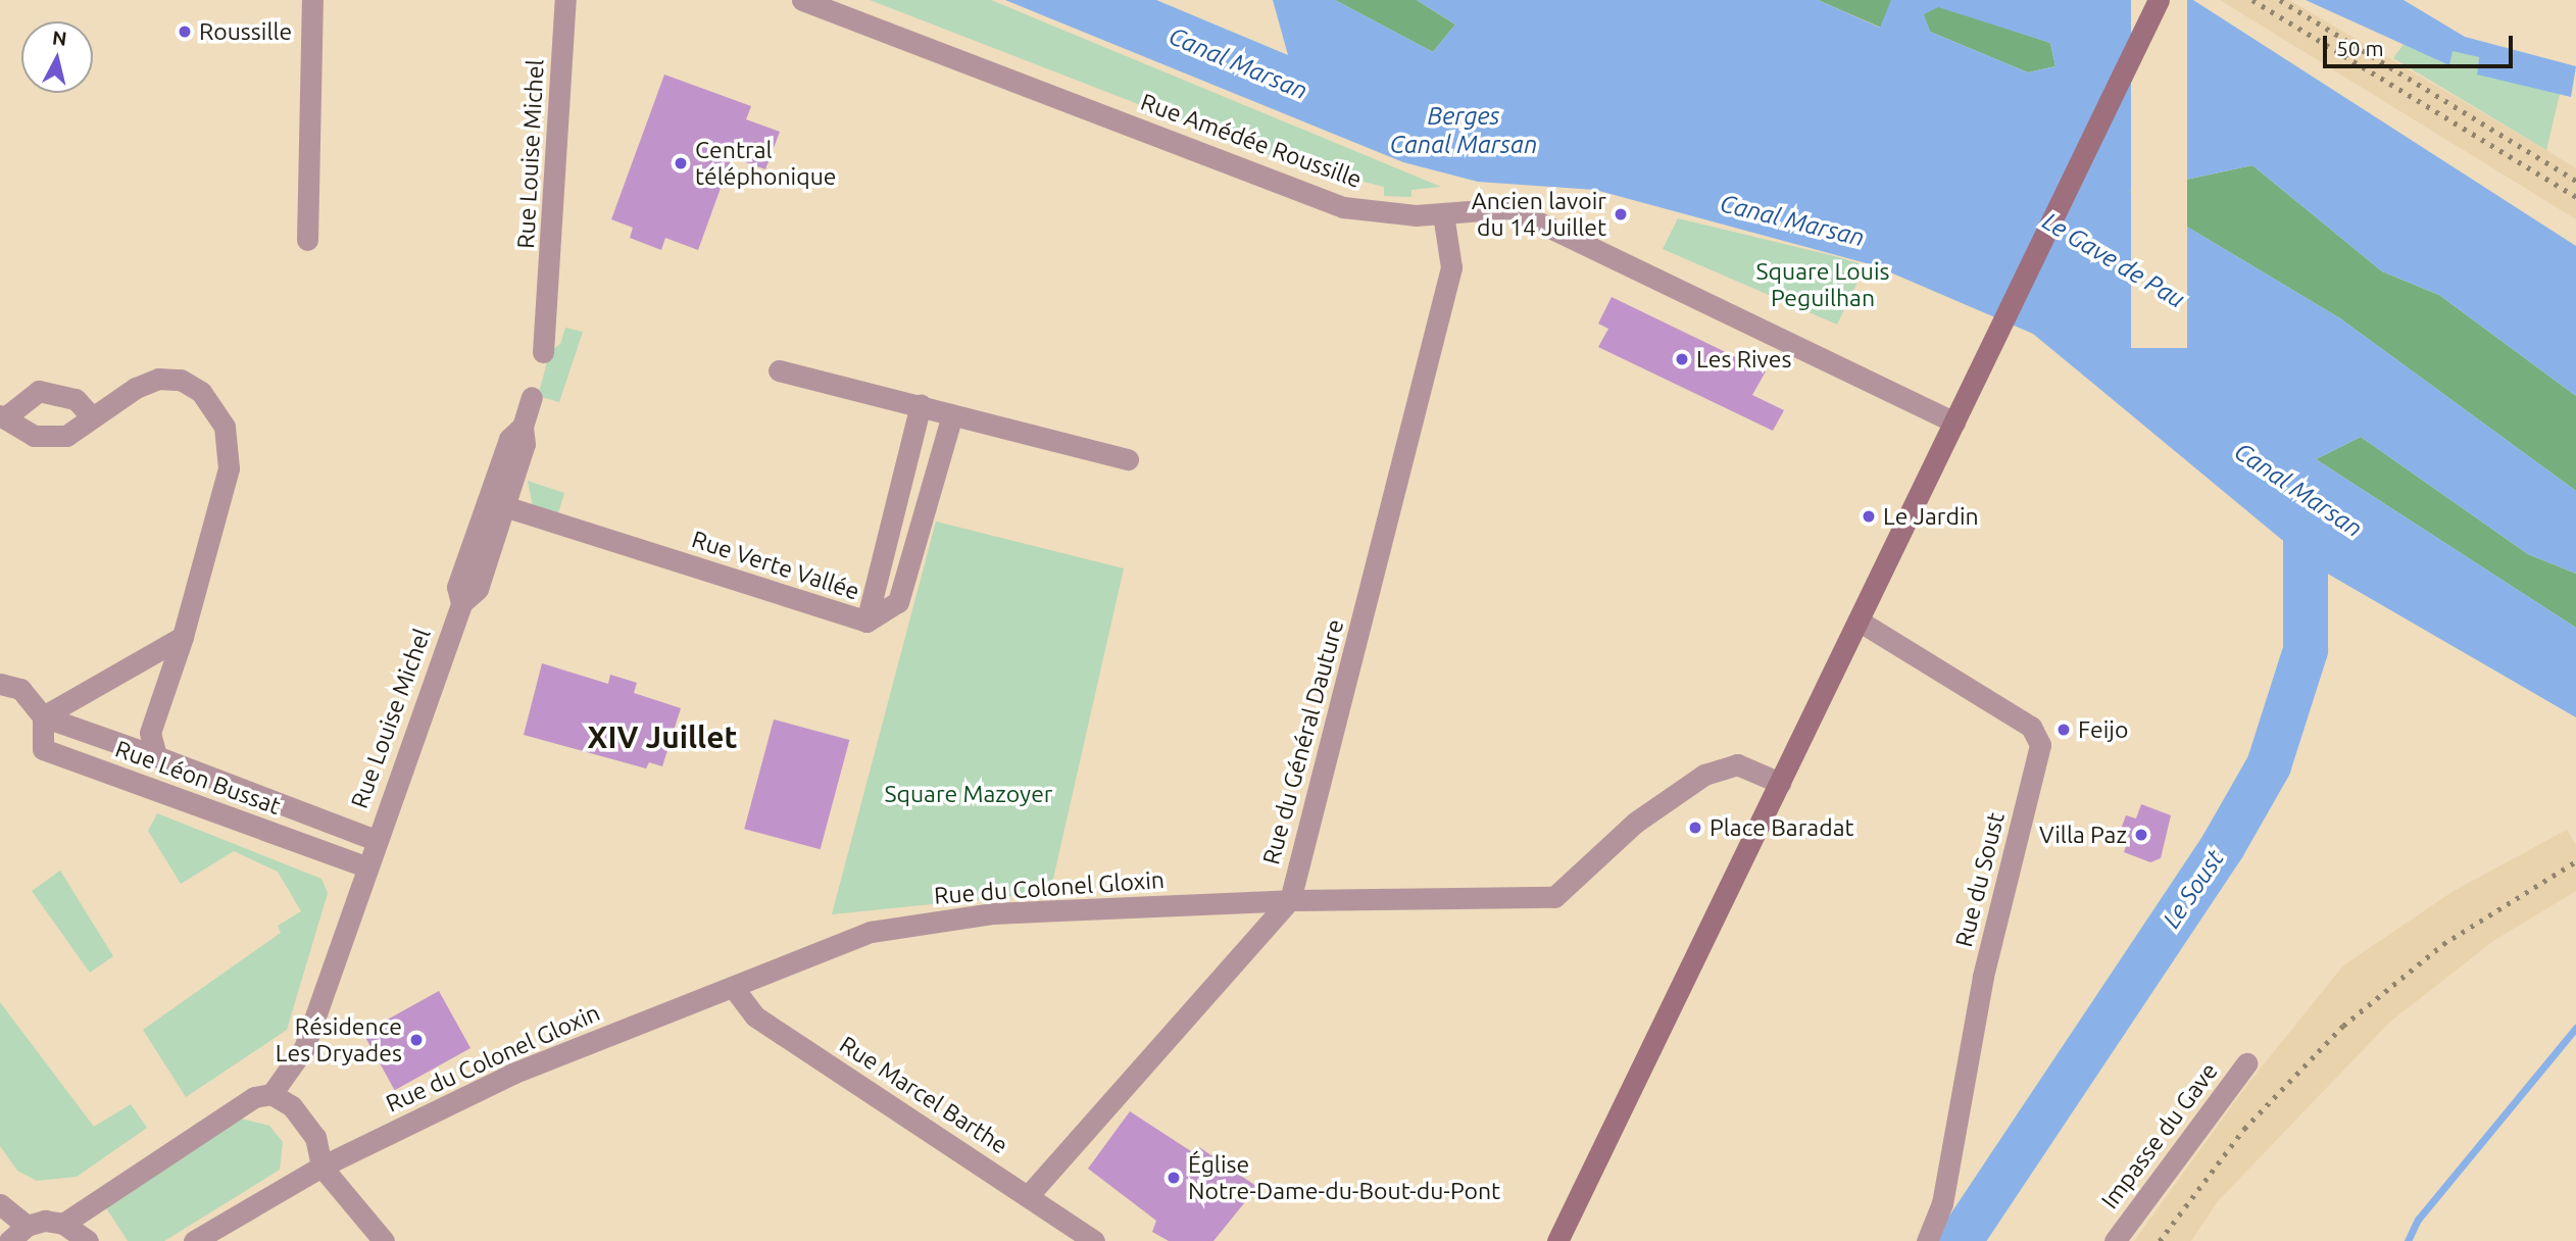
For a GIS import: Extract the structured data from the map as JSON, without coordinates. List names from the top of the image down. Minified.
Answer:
{"streets":{"street":["Rue Amédée Roussille","Rue Louise Michel","Rue Verte Vallée","Rue du Général Dauture","Rue Léon Bussat","Rue du Soust","Rue du Colonel Gloxin","Rue Marcel Barthe","Impasse du Gave"]},"crossings":[["Rue Amédée Roussille","Rue du Général Dauture"],["Rue Louise Michel","Rue Verte Vallée"],["Rue Louise Michel","Rue Léon Bussat"],["Rue du Général Dauture","Rue du Colonel Gloxin"],["Rue du Général Dauture","Rue Marcel Barthe"],["Rue du Colonel Gloxin","Rue Marcel Barthe"]],"districts":["XIV Juillet"],"water":["Canal Marsan","Berges Canal Marsan","Le Gave de Pau","Le Soust"],"parks":["Square Louis Peguilhan","Square Mazoyer"],"places":["Roussille","Central téléphonique","Ancien lavoir du 14 Juillet","Les Rives","Le Jardin","Feijo","Place Baradat","Villa Paz","Résidence Les Dryades","Église Notre-Dame-du-Bout-du-Pont"],"scale_bar":"50 m","north":"top"}
